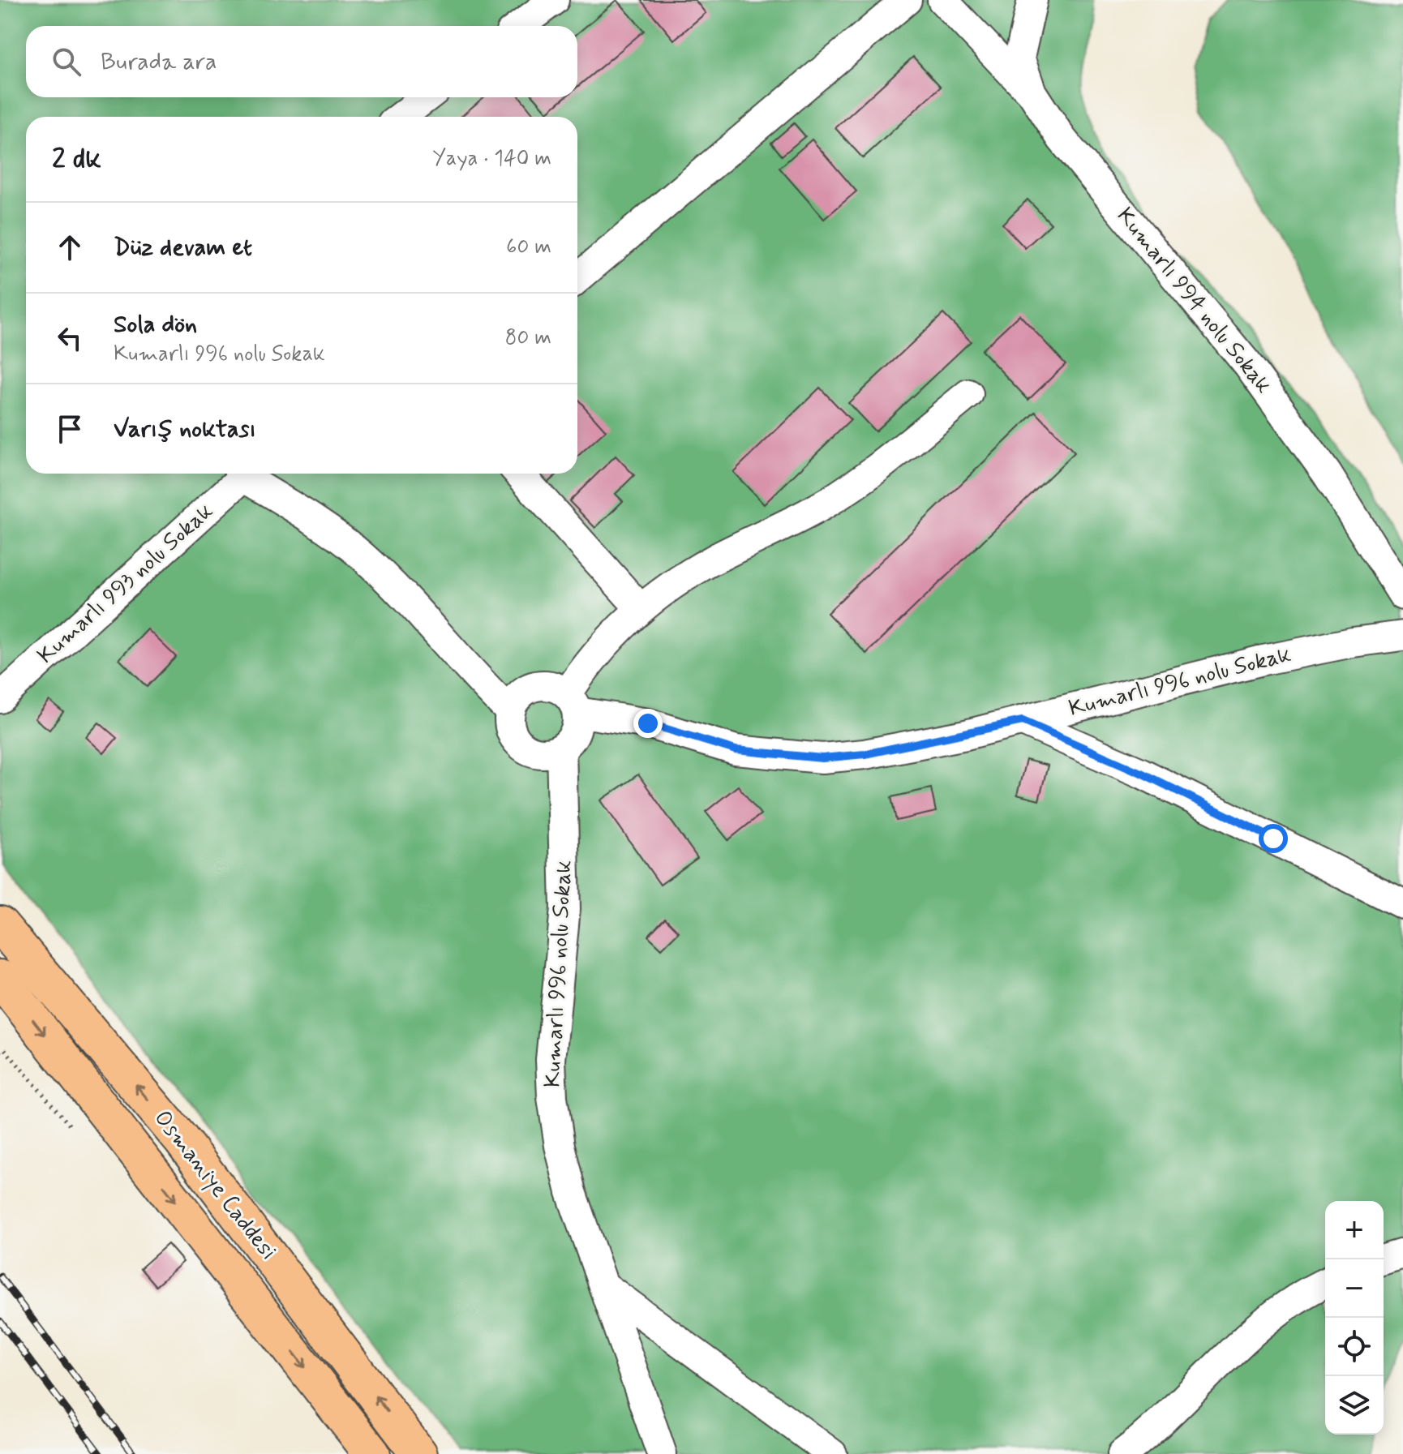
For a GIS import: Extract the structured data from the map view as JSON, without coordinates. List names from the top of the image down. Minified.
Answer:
{"streets":{"highway":["Osmaniye Caddesi"],"street":["Kumarlı 994 nolu Sokak","Kumarlı 993 nolu Sokak","Kumarlı 996 nolu Sokak"]},"page":{"search":"Burada ara","heading":["2 dk","Yaya · 140 m"],"list":[["Düz devam et","60 m"],["Sola dön","Kumarlı 996 nolu Sokak","80 m"],"Varış noktası"],"map_buttons":["+","−"]}}
